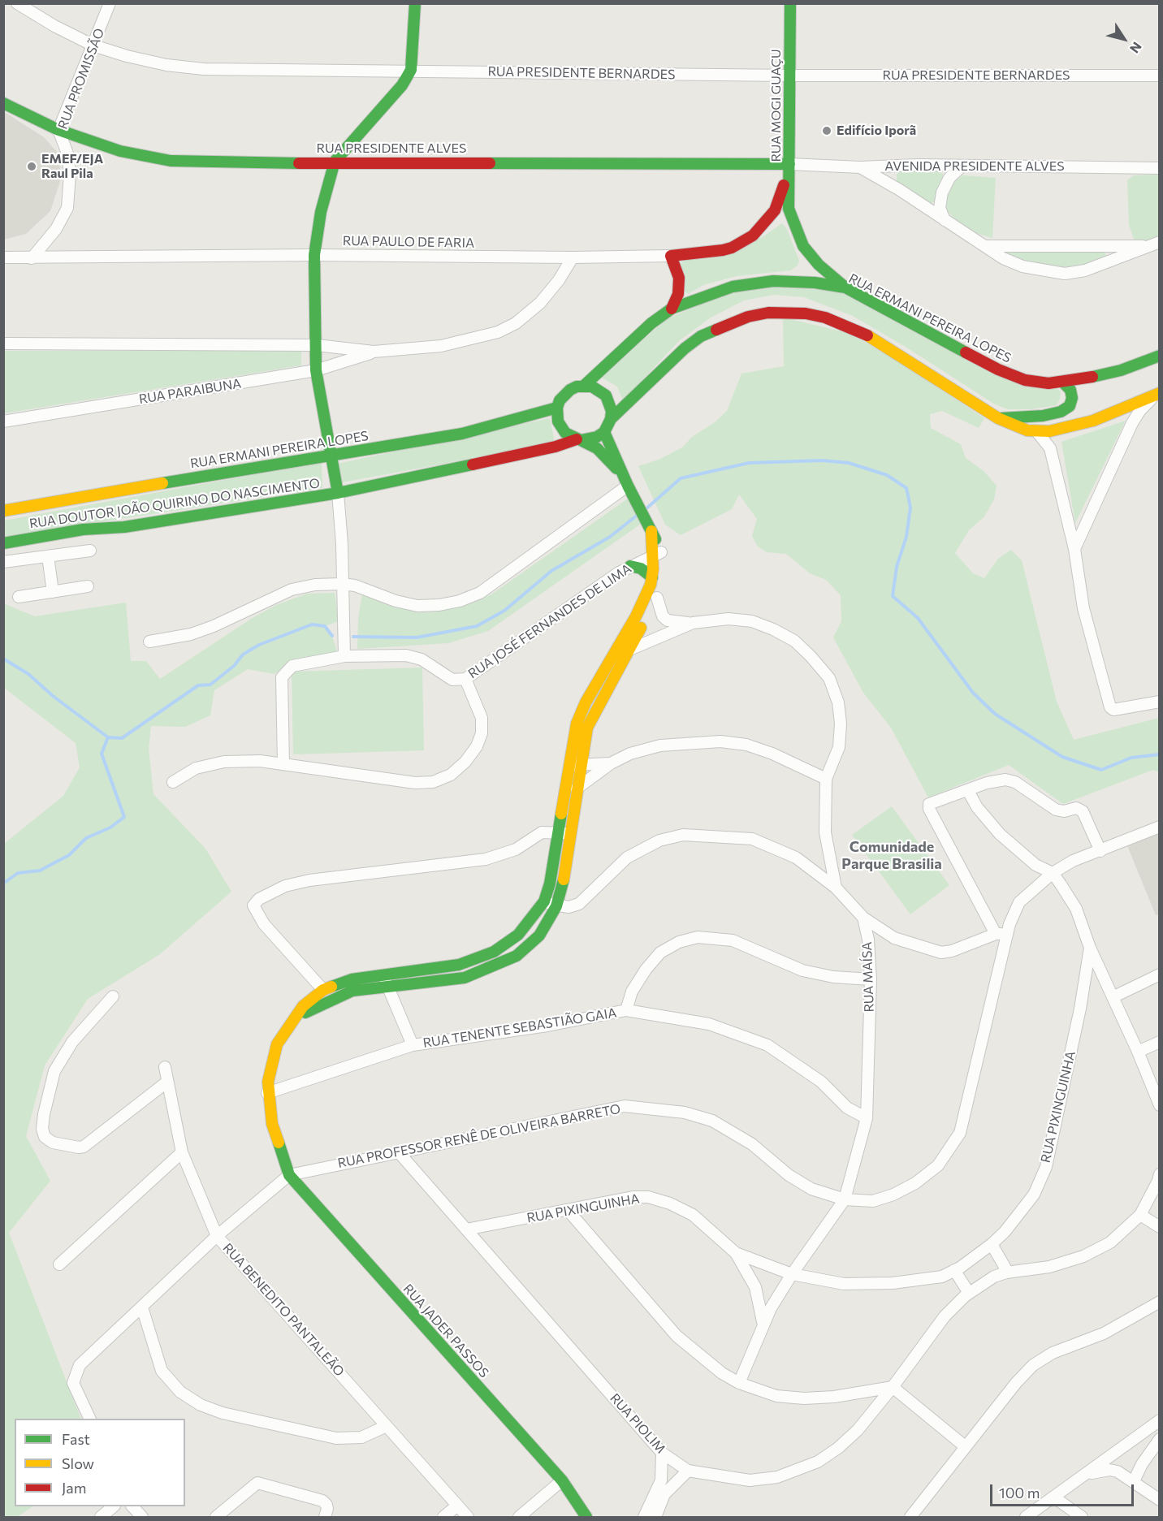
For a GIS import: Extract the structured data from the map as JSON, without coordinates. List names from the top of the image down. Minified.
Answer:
{"streets":{"street":["RUA PRESIDENTE BERNARDES","RUA PROMISSÃO","RUA MOGI GUAÇU","RUA PRESIDENTE ALVES","AVENIDA PRESIDENTE ALVES","RUA PAULO DE FARIA","RUA ERMANI PEREIRA LOPES","RUA PARAIBUNA","RUA DOUTOR JOÃO QUIRINO DO NASCIMENTO","RUA JOSÉ FERNANDES DE LIMA","RUA MAÍSA","RUA TENENTE SEBASTIÃO GAIA","RUA PIXINGUINHA","RUA PROFESSOR RENÊ DE OLIVEIRA BARRETO","RUA BENEDITO PANTALEÃO","RUA JADER PASSOS","RUA PIOLIM"]},"crossings":[["RUA PRESIDENTE BERNARDES","RUA PROMISSÃO"],["RUA PRESIDENTE BERNARDES","RUA MOGI GUAÇU"],["RUA PROMISSÃO","RUA PRESIDENTE ALVES"],["RUA PROMISSÃO","RUA PAULO DE FARIA"],["RUA MOGI GUAÇU","RUA PRESIDENTE ALVES"],["RUA MOGI GUAÇU","AVENIDA PRESIDENTE ALVES"],["RUA MOGI GUAÇU","RUA PAULO DE FARIA"],["RUA PRESIDENTE ALVES","AVENIDA PRESIDENTE ALVES"],["RUA PRESIDENTE ALVES","RUA PAULO DE FARIA"],["AVENIDA PRESIDENTE ALVES","RUA PAULO DE FARIA"],["RUA PAULO DE FARIA","RUA PARAIBUNA"],["RUA ERMANI PEREIRA LOPES","RUA DOUTOR JOÃO QUIRINO DO NASCIMENTO"],["RUA MAÍSA","RUA TENENTE SEBASTIÃO GAIA"],["RUA MAÍSA","RUA PIXINGUINHA"],["RUA MAÍSA","RUA PROFESSOR RENÊ DE OLIVEIRA BARRETO"],["RUA PIXINGUINHA","RUA PIOLIM"],["RUA PROFESSOR RENÊ DE OLIVEIRA BARRETO","RUA BENEDITO PANTALEÃO"],["RUA PROFESSOR RENÊ DE OLIVEIRA BARRETO","RUA JADER PASSOS"],["RUA PROFESSOR RENÊ DE OLIVEIRA BARRETO","RUA PIOLIM"]],"districts":["Comunidade Parque Brasilia"],"places":["Edifício Iporã","EMEF/EJA Raul Pila"],"legend":["Fast","Slow","Jam"],"scale_bar":"100 m","north":"bottom right"}
